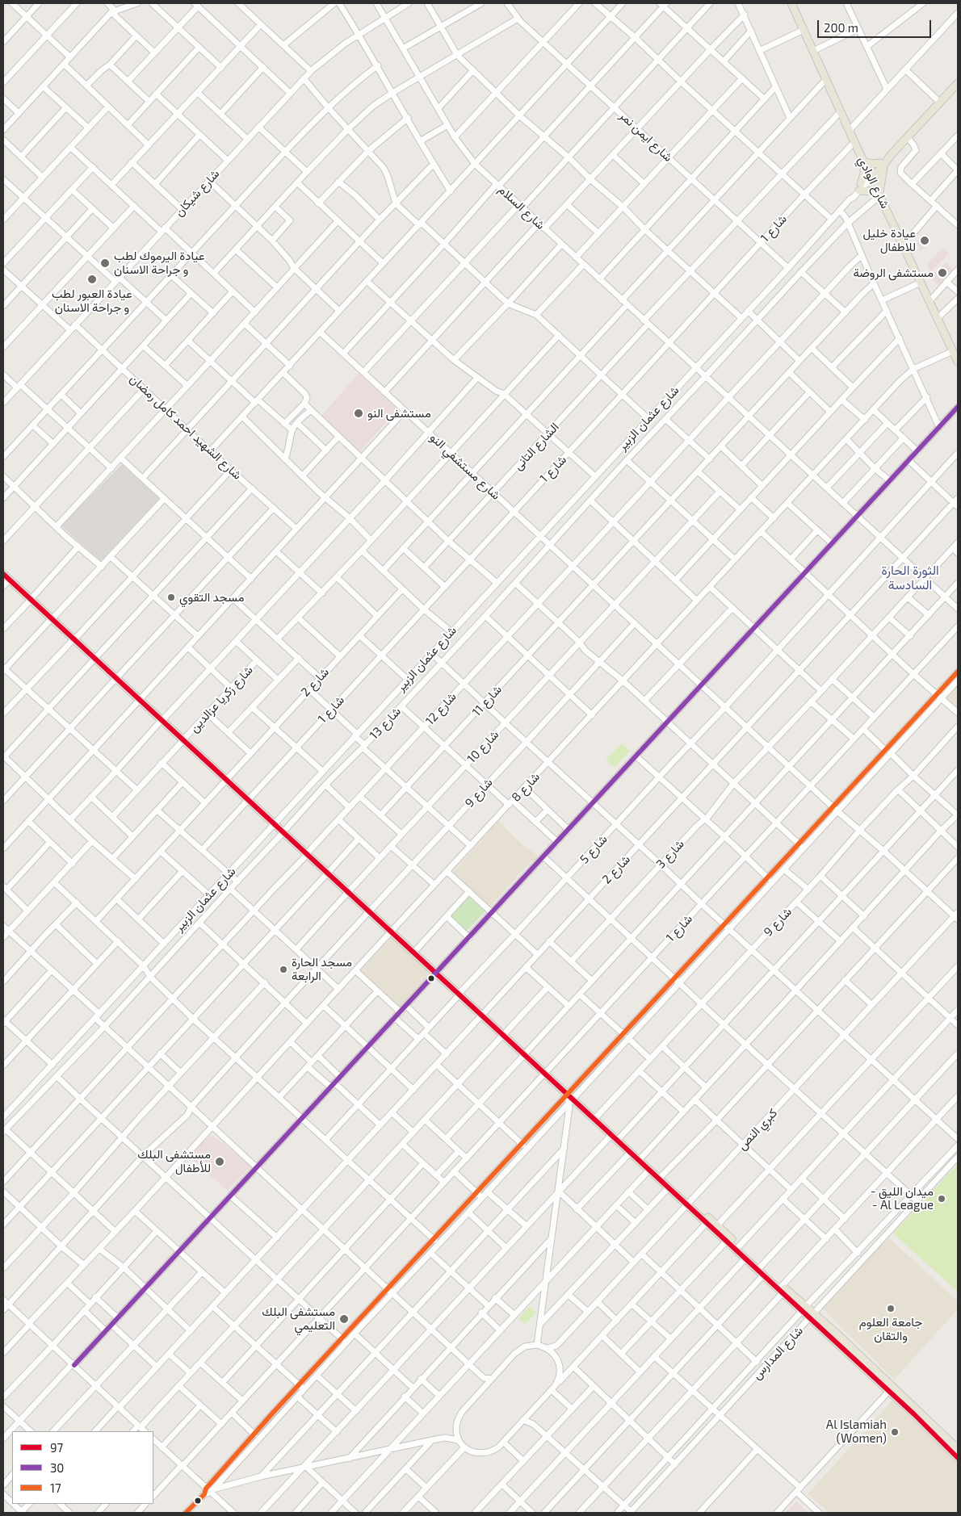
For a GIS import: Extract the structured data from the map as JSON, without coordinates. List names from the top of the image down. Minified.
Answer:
{"streets":{"main road":["شارع الوادي"],"street":["شارع ايمن نمر","شارع شيكان","شارع السلام","شارع 1","شارع عثمان الزبير","شارع الشهيد احمد كامل رمضان","الشارع التانى","شارع مستشفي النو","شارع 2","شارع زكريا عزالدين","شارع 11","شارع 12","شارع 13","شارع 10","شارع 8","شارع 9","شارع 5","شارع 3","كبري النص","شارع المدارس"]},"crossings":[["شارع ايمن نمر","شارع 1"],["شارع ايمن نمر","شارع عثمان الزبير"],["شارع ايمن نمر","الشارع التانى"],["شارع الوادي","شارع 1"],["شارع الوادي","شارع عثمان الزبير"],["شارع الوادي","الشارع التانى"],["شارع الوادي","شارع 13"],["شارع الوادي","شارع 8"],["شارع شيكان","شارع السلام"],["شارع شيكان","شارع الشهيد احمد كامل رمضان"],["شارع السلام","شارع 1"],["شارع السلام","شارع عثمان الزبير"],["شارع السلام","الشارع التانى"],["شارع السلام","شارع 2"],["شارع السلام","شارع 11"],["شارع السلام","شارع 12"],["شارع السلام","شارع 13"],["شارع السلام","شارع 8"],["شارع السلام","شارع 5"],["شارع السلام","شارع 3"],["شارع 1","شارع مستشفي النو"],["شارع عثمان الزبير","شارع مستشفي النو"],["الشارع التانى","شارع مستشفي النو"],["شارع مستشفي النو","شارع 2"],["شارع مستشفي النو","شارع 11"],["شارع مستشفي النو","شارع 12"],["شارع مستشفي النو","شارع 13"],["شارع مستشفي النو","شارع 10"],["شارع مستشفي النو","شارع 8"],["شارع مستشفي النو","شارع 9"],["شارع مستشفي النو","شارع 5"],["شارع مستشفي النو","شارع 3"],["شارع مستشفي النو","كبري النص"]],"districts":["الثورة الحارة السادسة"],"places":["عيادة خليل للاطفال","عيادة اليرموك لطب و جراحة الاسنان","مستشفى الروضة","عيادة العبور لطب و جراحة الاسنان","مستشفى النو","مسجد التقوي","مسجد الحارة الرابعة","مستشفى البلك للأطفال","- ميدان الليق - Al League","جامعة العلوم والتقان","مستشفى البلك التعليمي","Al Islamiah (Women)"],"lines":["transit line 30","transit line 97","transit line 17"],"legend":["97","30","17"],"scale_bar":"200 m"}
